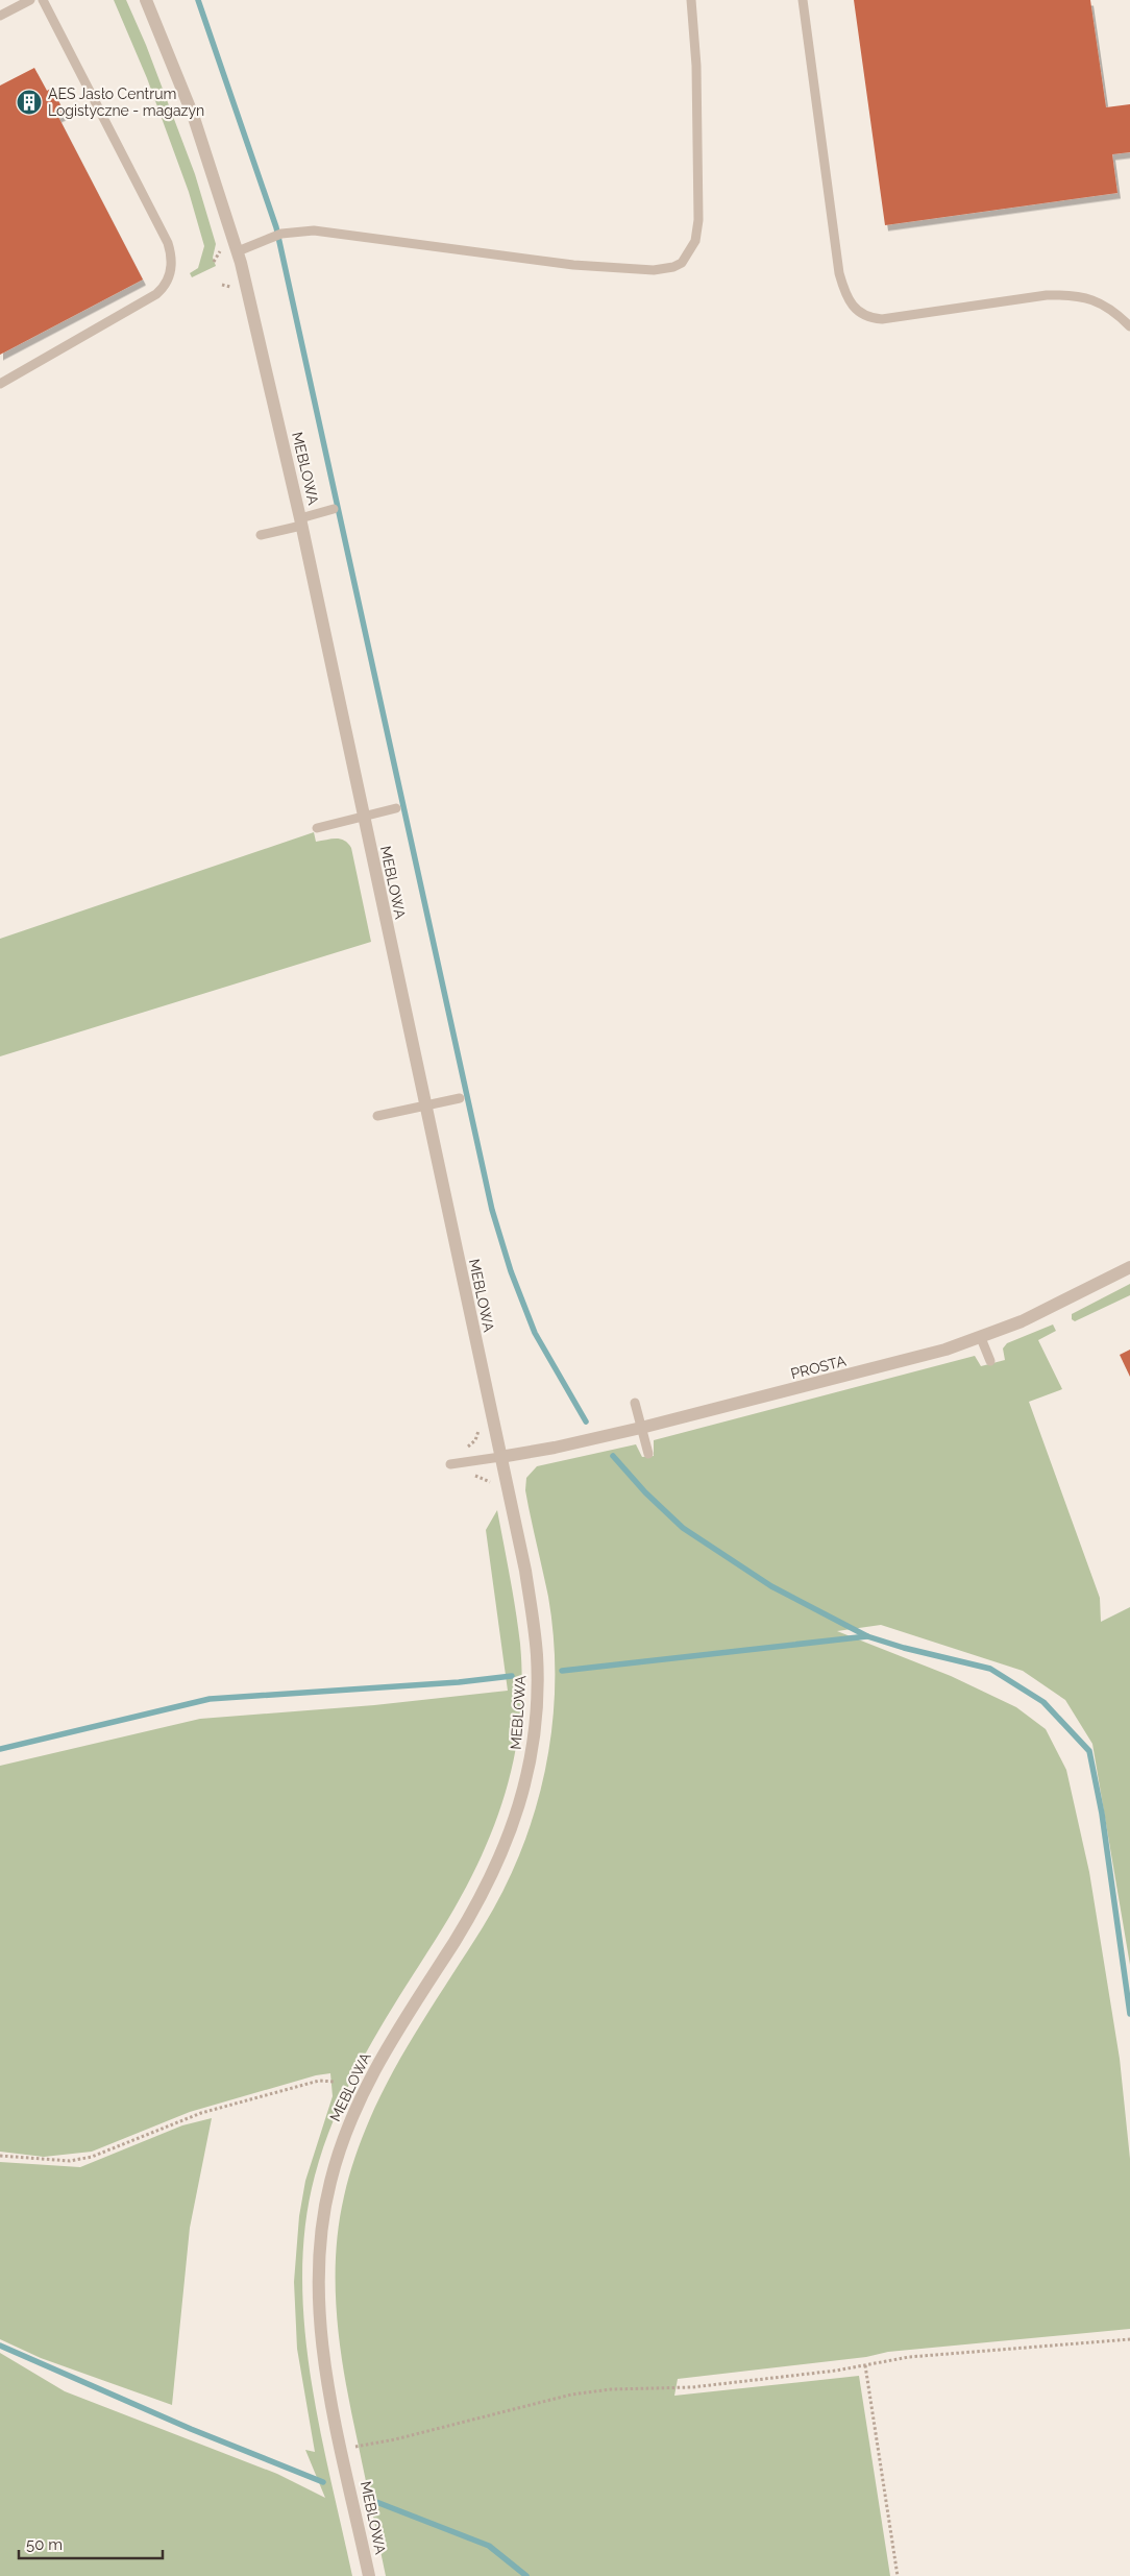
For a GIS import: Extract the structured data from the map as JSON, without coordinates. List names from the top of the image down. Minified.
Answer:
{"streets":{"street":["MEBLOWA","PROSTA"]},"crossings":[["MEBLOWA","PROSTA"]],"places":{"building":["AES Jasło Centrum Logistyczne - magazyn"]},"scale_bar":"50 m"}
